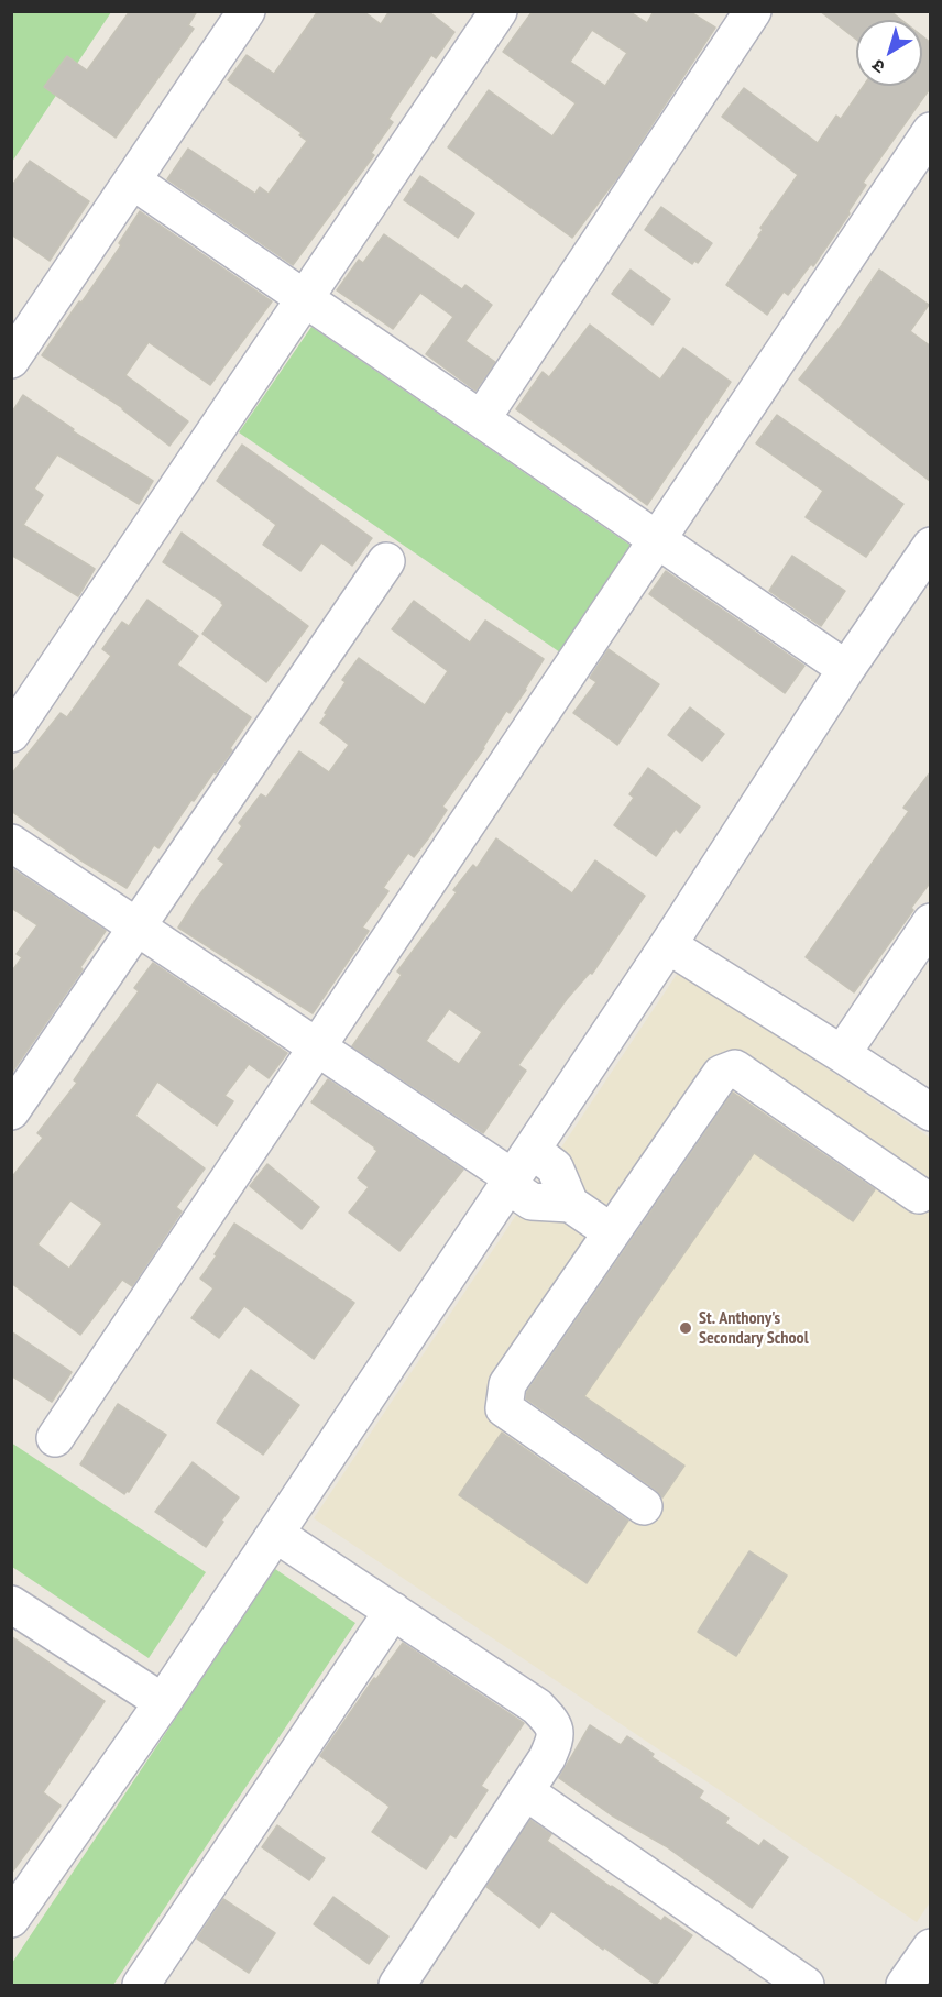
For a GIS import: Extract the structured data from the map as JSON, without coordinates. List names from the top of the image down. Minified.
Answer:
{"places":["St. Anthony's Secondary School"],"north":"bottom left"}
